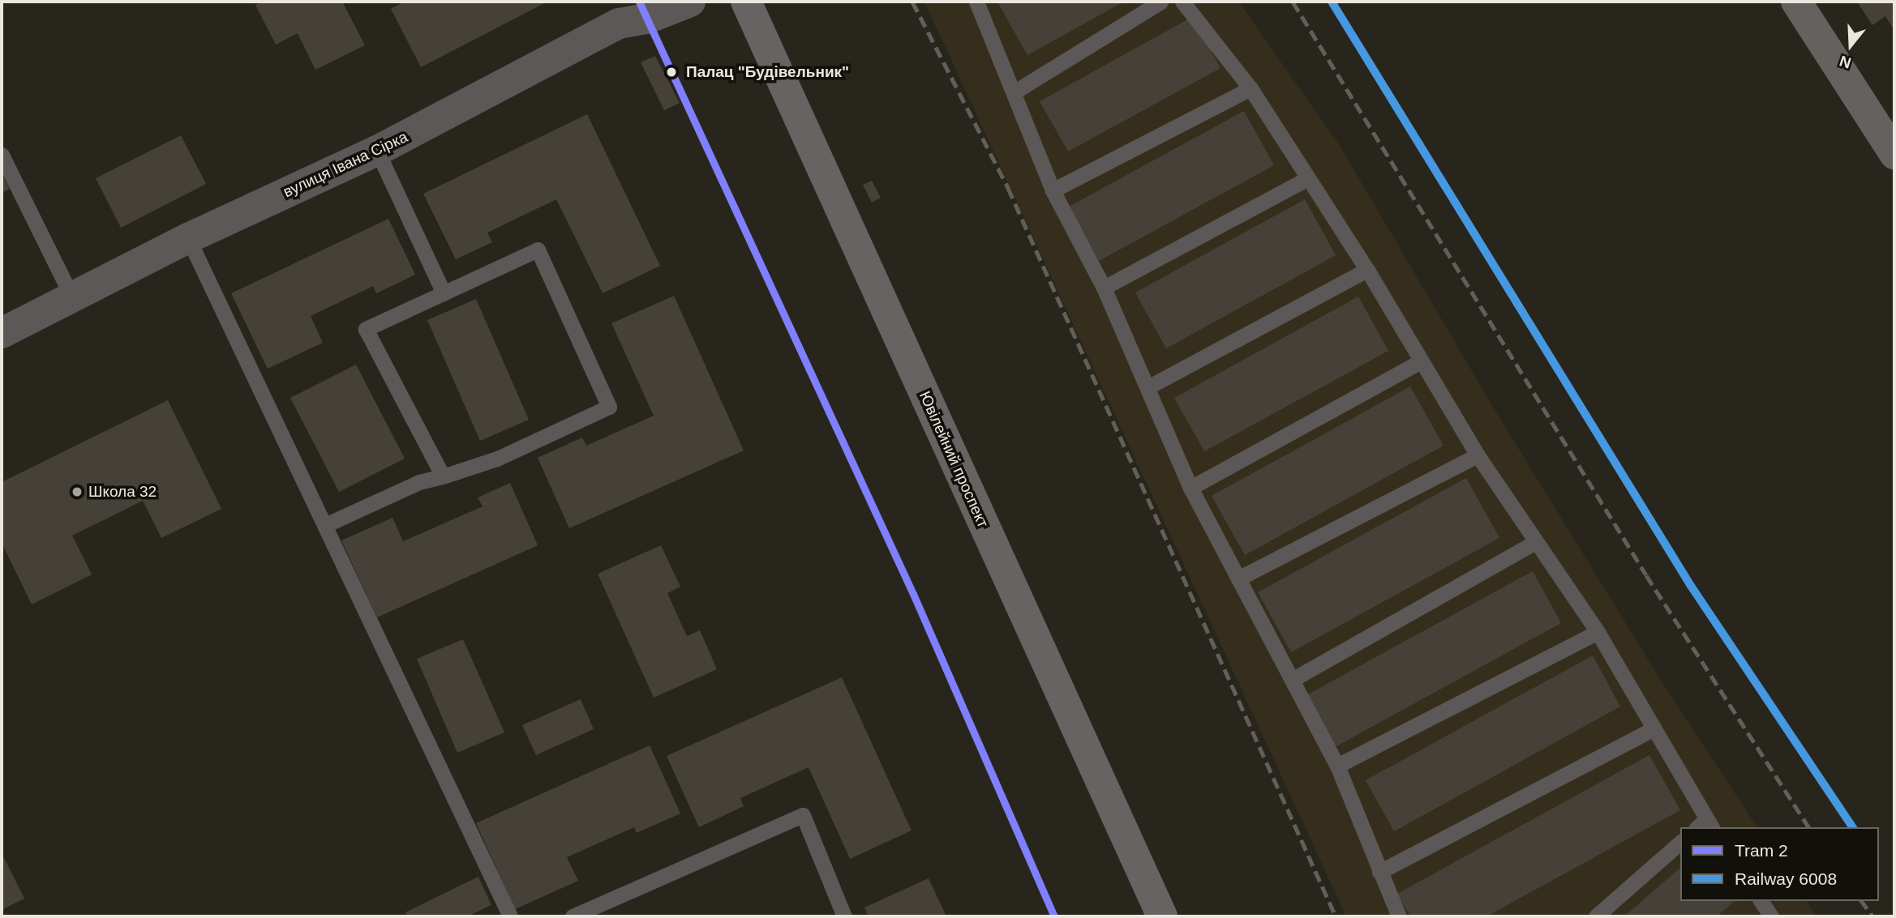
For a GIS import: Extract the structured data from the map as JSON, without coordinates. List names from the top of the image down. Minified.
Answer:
{"streets":{"main road":["Ювілейний проспект"],"street":["вулиця Івана Сірка"]},"places":["Палац \"Будівельник\"","Школа 32"],"lines":["tram line 2","rail line 6008"],"legend":["Tram 2","Railway 6008"],"north":"bottom"}
